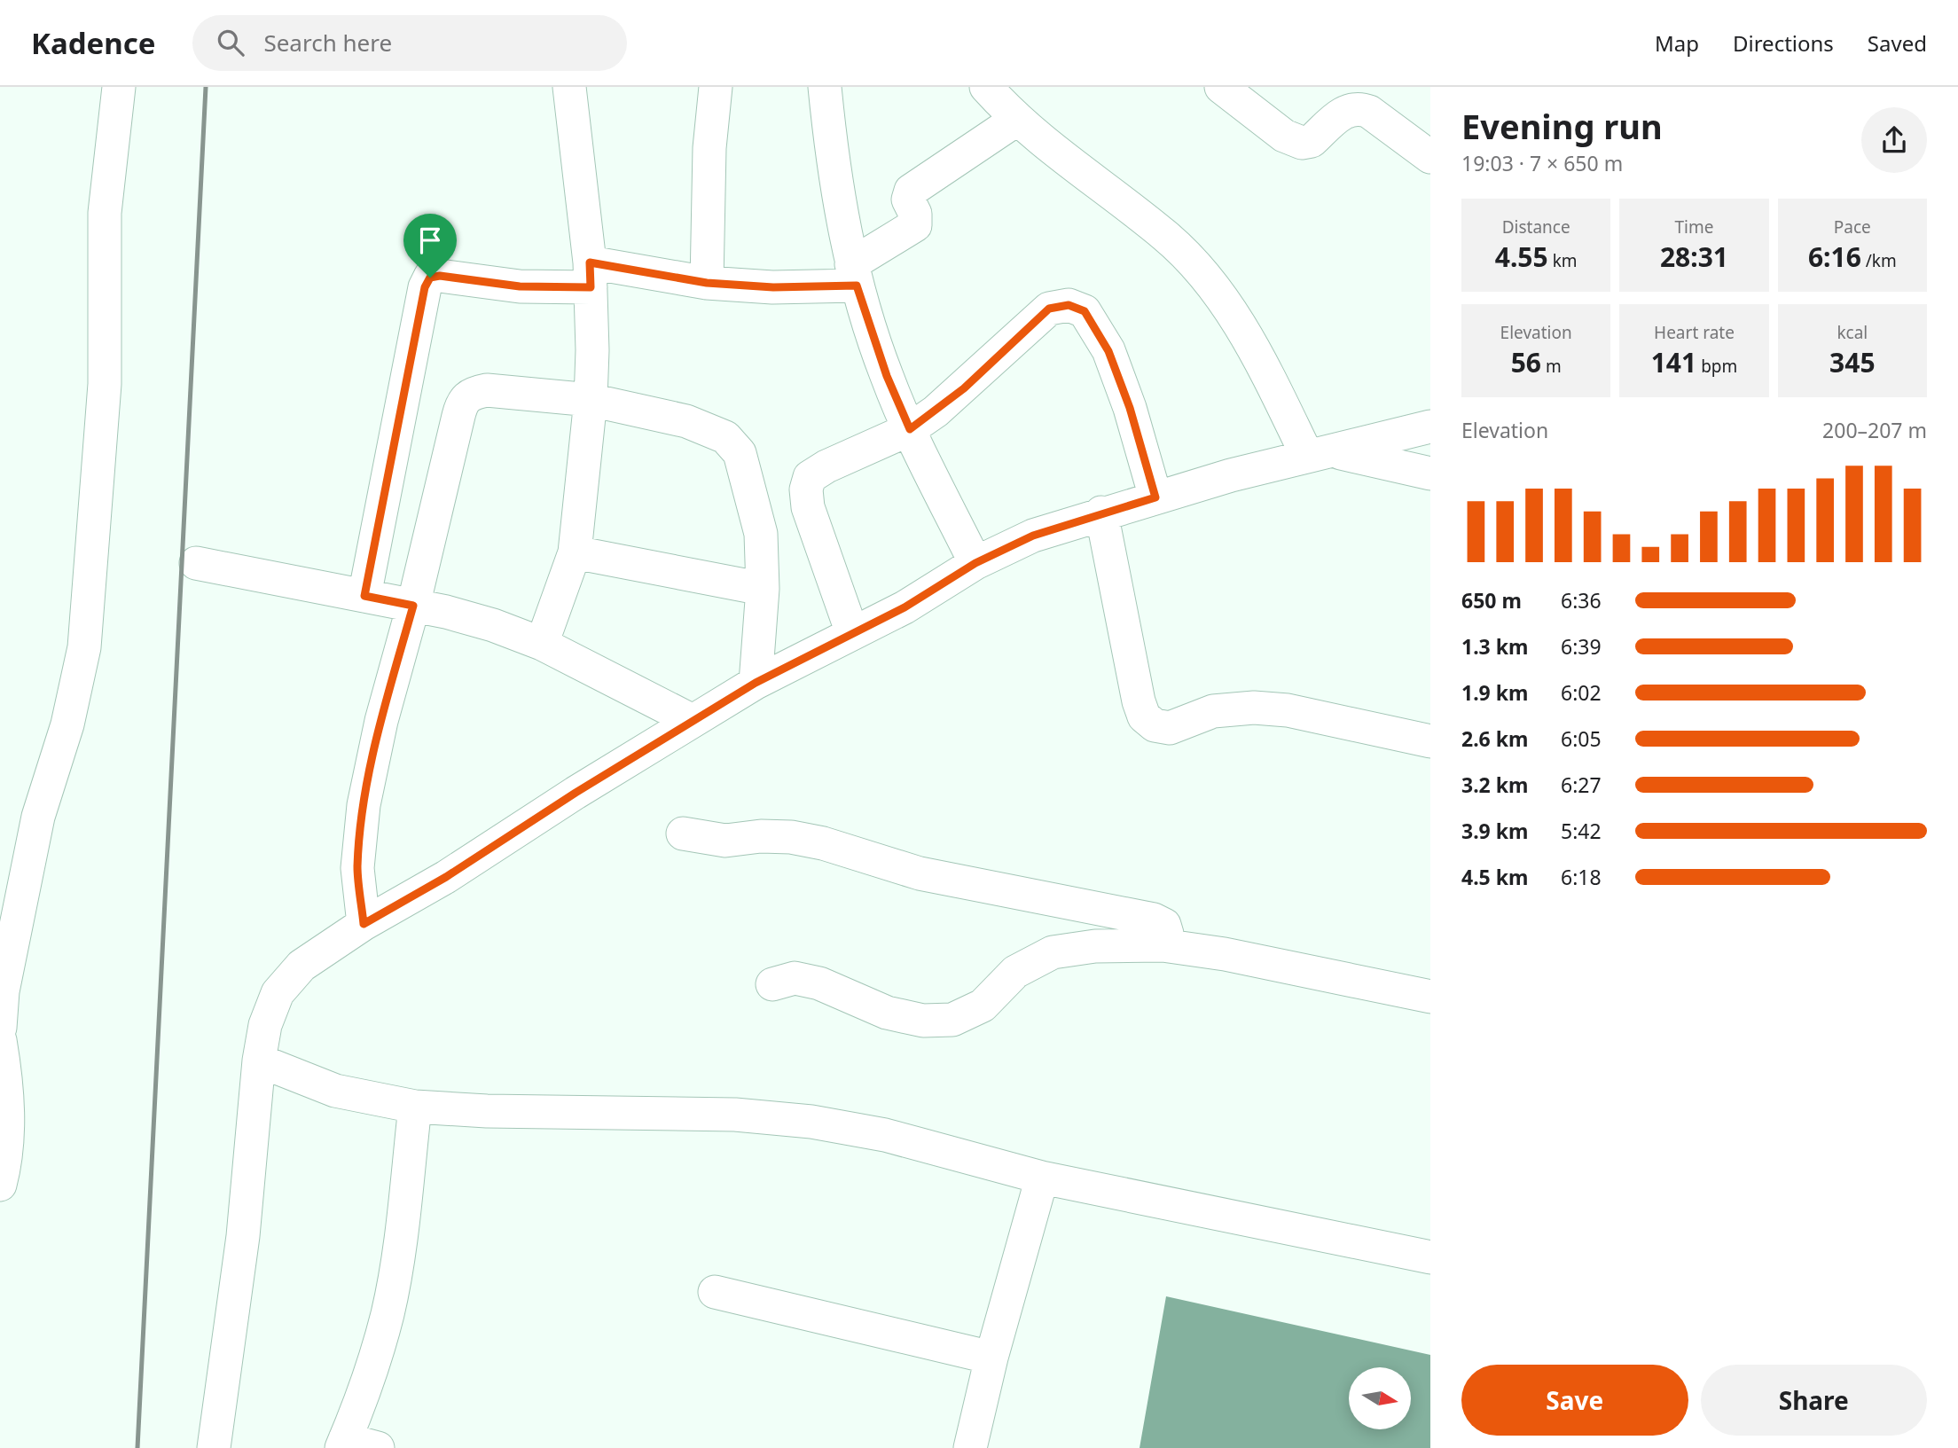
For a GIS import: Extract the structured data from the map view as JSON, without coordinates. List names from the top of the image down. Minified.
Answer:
{"north":"right","page":{"header":"Kadence","search":"Search here","nav":["Map","Directions","Saved"],"heading":["Evening run","19:03 · 7 × 650 m"],"stats":[["Distance","4.55 km"],["Time","28:31"],["Pace","6:16 /km"],["Elevation","56 m"],["Heart rate","141 bpm"],["kcal","345"]],"chart":["Elevation","200–207 m"],"list":[{"name":"650 m","note":"6:36"},{"name":"1.3 km","note":"6:39"},{"name":"1.9 km","note":"6:02"},{"name":"2.6 km","note":"6:05"},{"name":"3.2 km","note":"6:27"},{"name":"3.9 km","note":"5:42"},{"name":"4.5 km","note":"6:18"}],"buttons":["Save","Share"]}}
